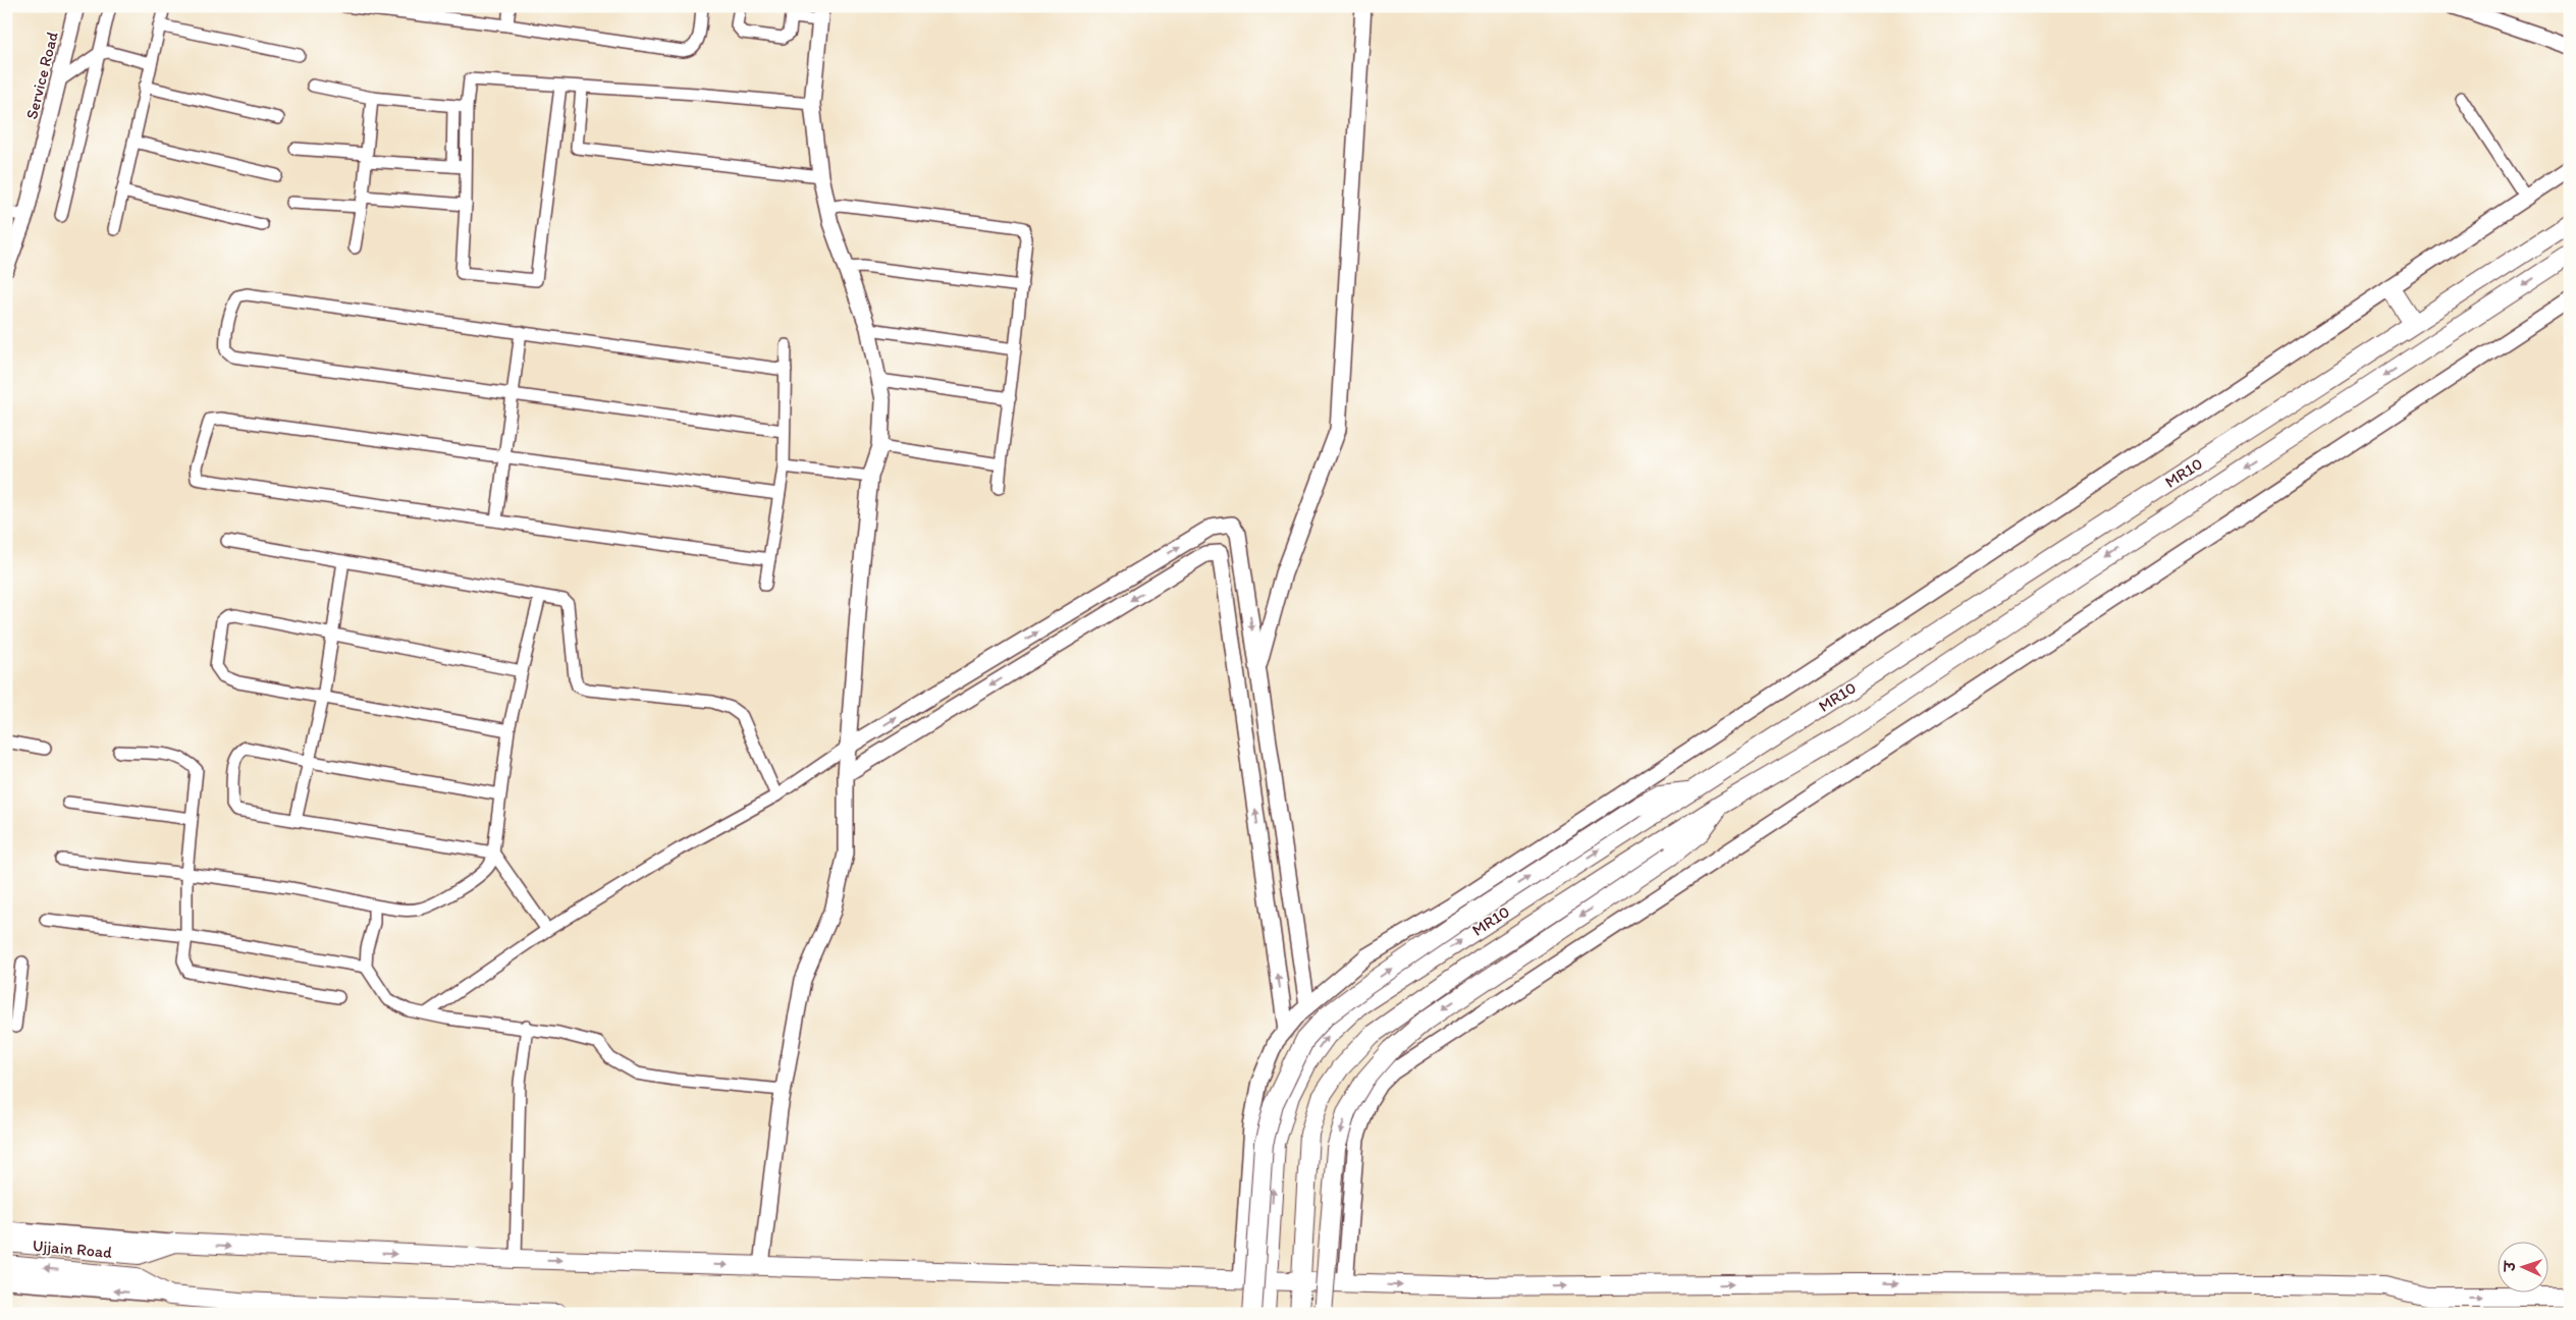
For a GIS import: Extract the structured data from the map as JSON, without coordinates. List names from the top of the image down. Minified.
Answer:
{"streets":{"main road":["MR10","Ujjain Road"],"street":["Service Road"]},"north":"left"}
